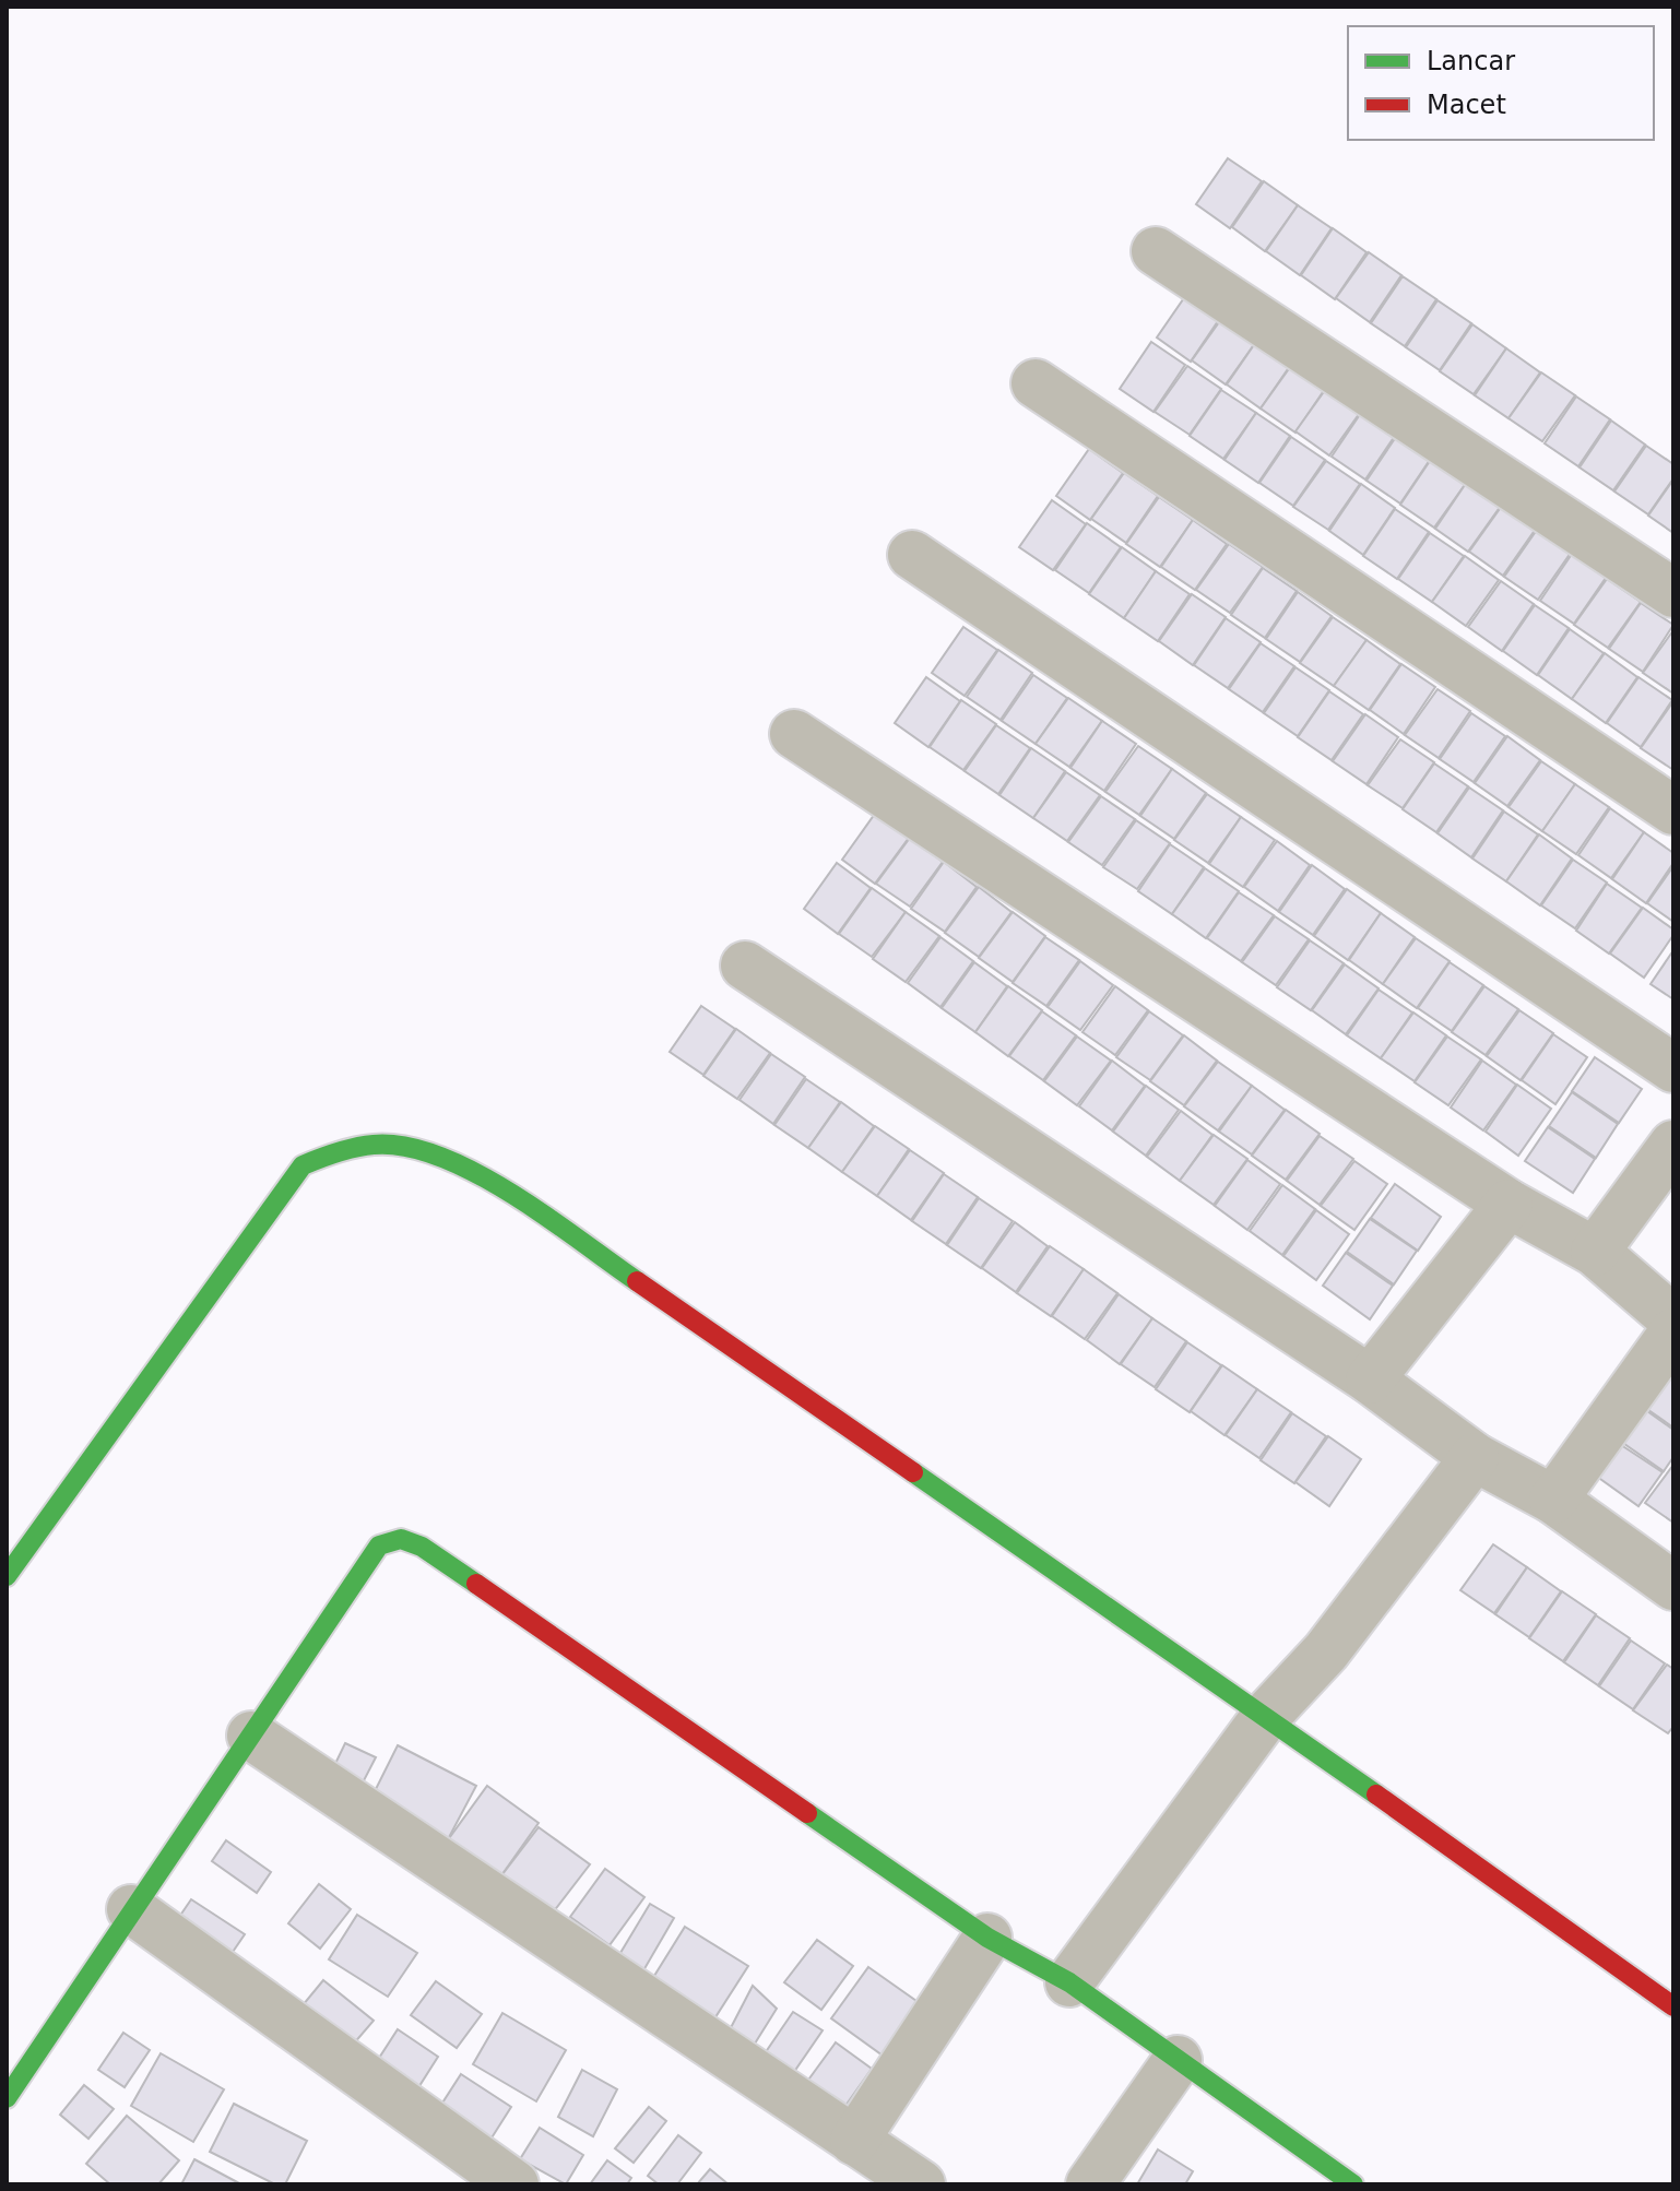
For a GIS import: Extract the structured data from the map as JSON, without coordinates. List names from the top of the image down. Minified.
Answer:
{"legend":["Lancar","Macet"]}
